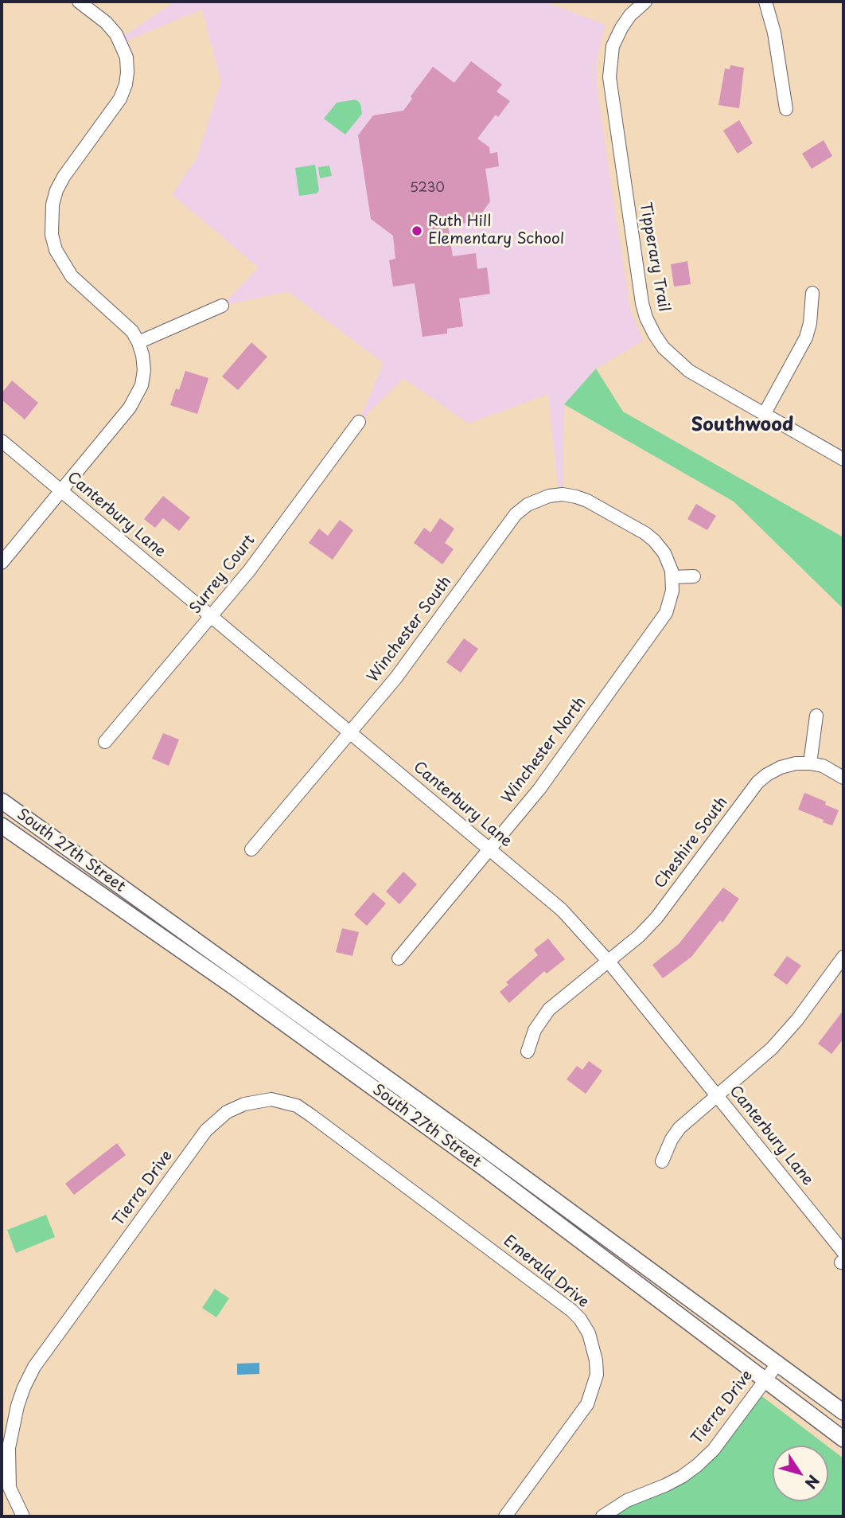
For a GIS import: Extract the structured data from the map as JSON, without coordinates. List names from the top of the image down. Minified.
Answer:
{"streets":{"main road":["South 27th Street"],"street":["Tipperary Trail","Canterbury Lane","Surrey Court","Winchester South","Winchester North","Cheshire South","Tierra Drive","Emerald Drive"]},"crossings":[["Canterbury Lane","Surrey Court"],["Canterbury Lane","Winchester South"],["Canterbury Lane","Winchester North"],["Canterbury Lane","Cheshire South"],["Winchester South","Winchester North"],["South 27th Street","Tierra Drive"],["Tierra Drive","Emerald Drive"]],"districts":["Southwood"],"places":["Ruth Hill Elementary School"],"house_numbers":["5230"],"north":"bottom right"}
